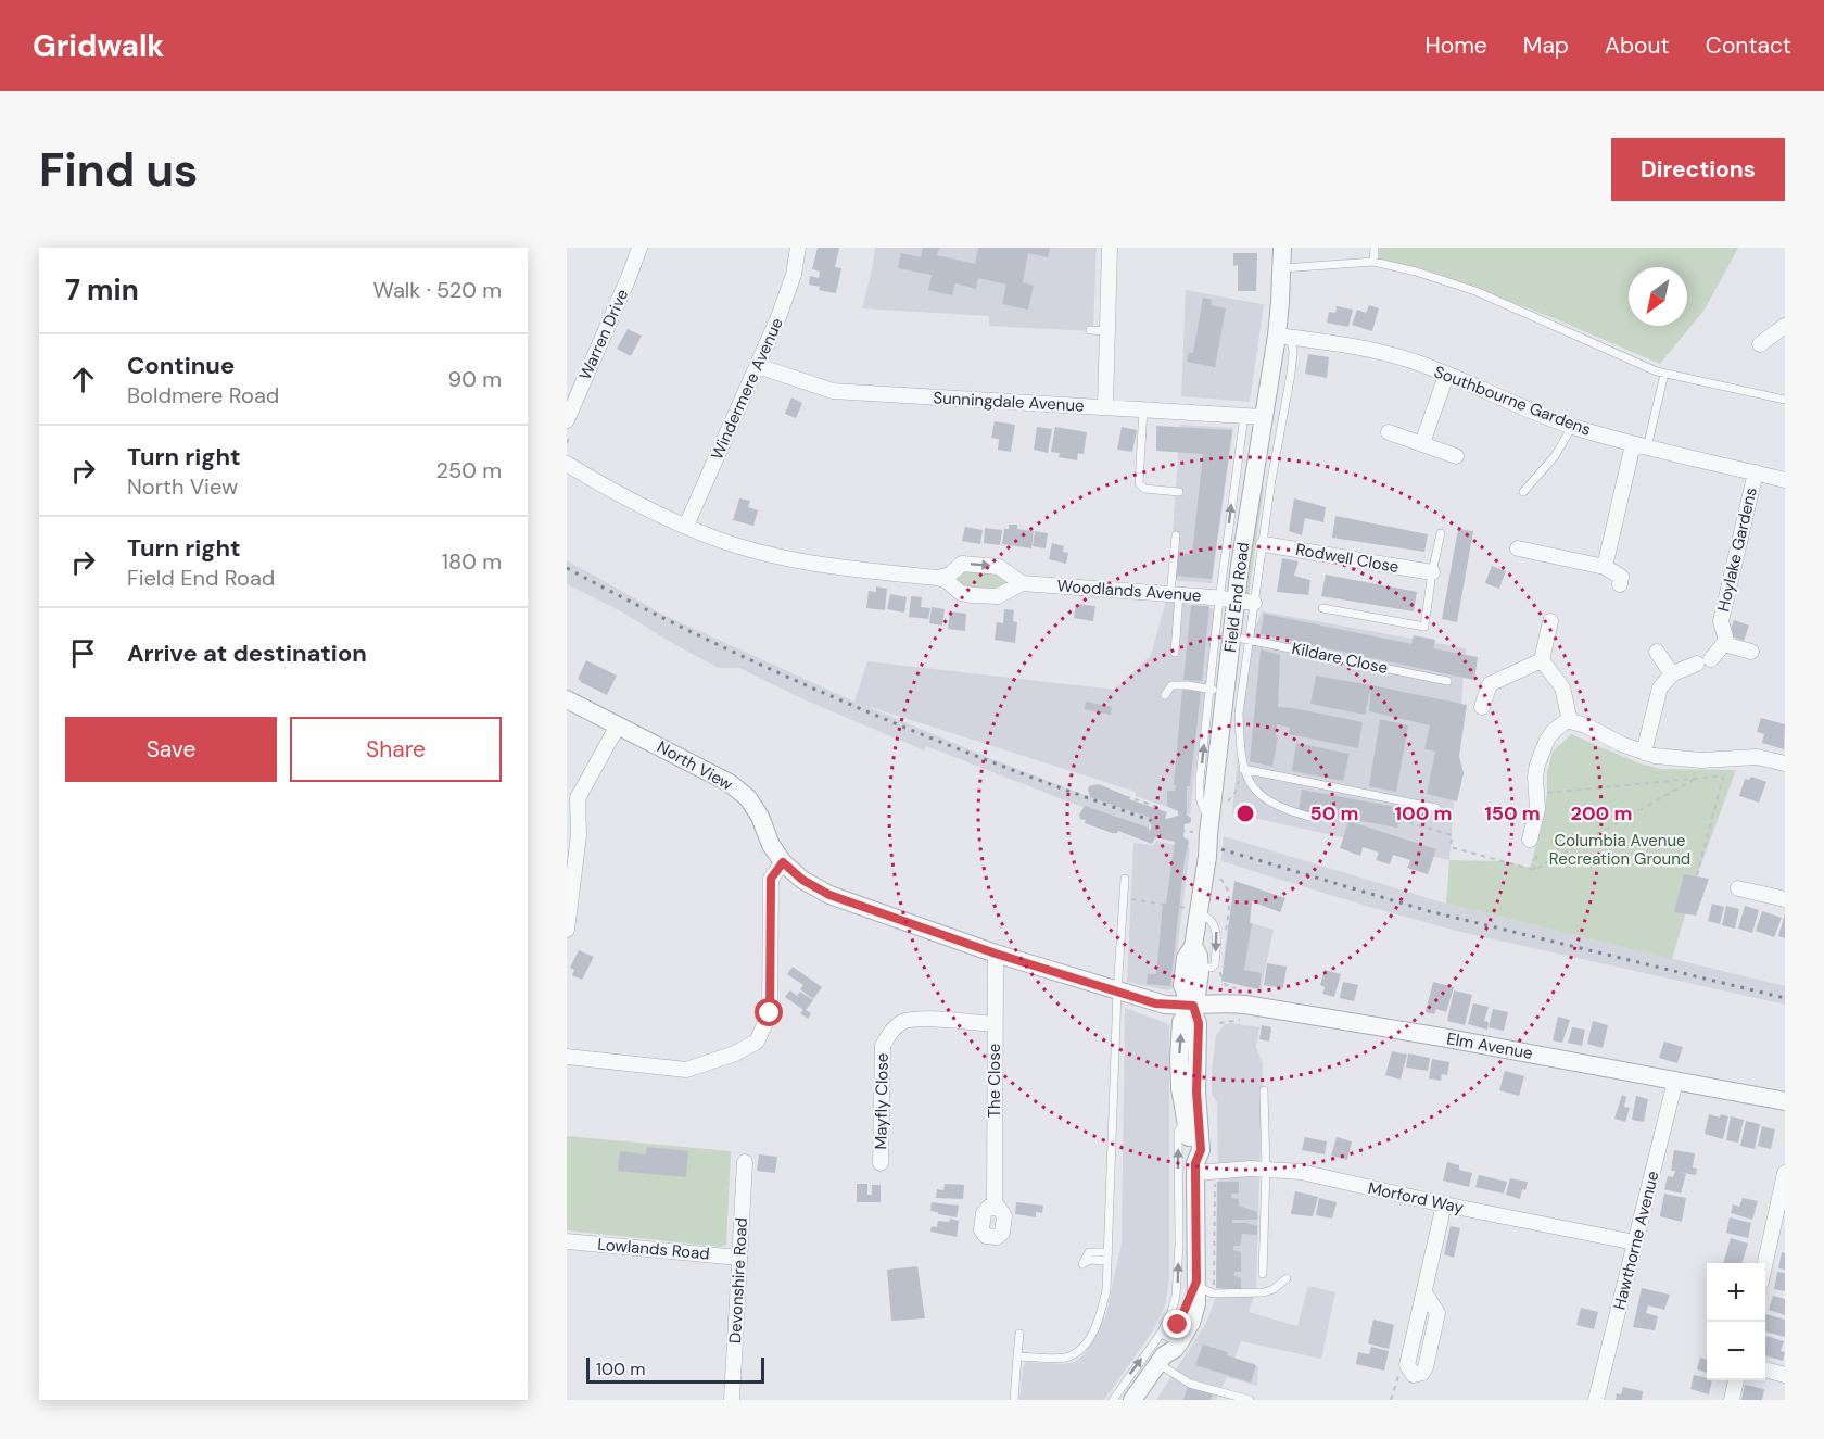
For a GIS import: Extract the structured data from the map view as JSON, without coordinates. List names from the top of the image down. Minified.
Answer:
{"streets":{"street":["Warren Drive","Windermere Avenue","Southbourne Gardens","Sunningdale Avenue","Hoylake Gardens","Rodwell Close","Woodlands Avenue","Field End Road","North View","Elm Avenue","The Close","Mayfly Close","Morford Way","Hawthorne Avenue","Lowlands Road","Devonshire Road"],"lane":["Kildare Close"]},"crossings":[["Windermere Avenue","Sunningdale Avenue"],["Windermere Avenue","Woodlands Avenue"],["Southbourne Gardens","Hoylake Gardens"],["Southbourne Gardens","Field End Road"],["Sunningdale Avenue","Field End Road"],["Woodlands Avenue","Field End Road"],["Field End Road","Kildare Close"],["Field End Road","North View"],["Field End Road","Elm Avenue"],["Field End Road","Morford Way"],["North View","Elm Avenue"],["North View","The Close"],["Elm Avenue","Hawthorne Avenue"],["The Close","Mayfly Close"],["Morford Way","Hawthorne Avenue"],["Lowlands Road","Devonshire Road"]],"parks":["Columbia Avenue Recreation Ground"],"scale_bar":"100 m","north":"bottom left","page":{"header":"Gridwalk","nav":["Home","Map","About","Contact"],"buttons":["Directions",["Save","Share"]],"title":"Find us","heading":["7 min","Walk · 520 m"],"list":[["Continue","Boldmere Road","90 m"],["Turn right","North View","250 m"],["Turn right","Field End Road","180 m"],"Arrive at destination"],"map_buttons":["+","−"],"scale":"100 m"},"rings":["50 m","100 m","150 m","200 m"]}
